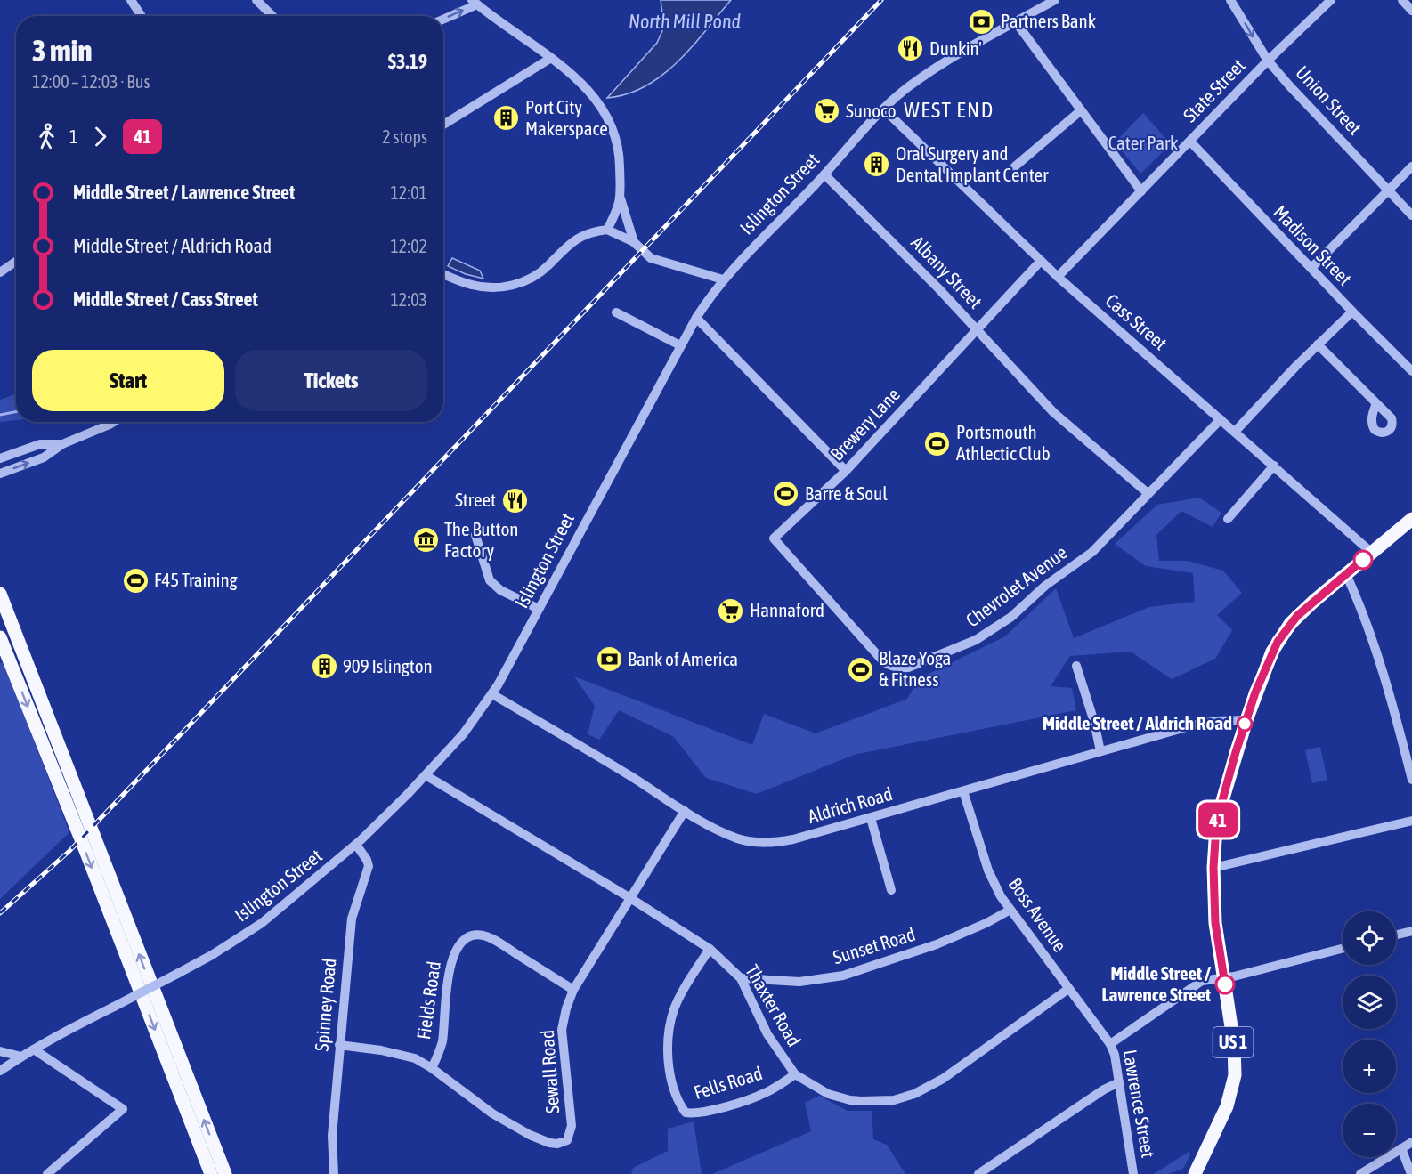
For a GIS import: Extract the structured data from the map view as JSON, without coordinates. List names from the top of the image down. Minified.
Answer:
{"streets":{"main road":["US 1"],"street":["State Street","Union Street","Islington Street","Madison Street","Albany Street","Cass Street","Brewery Lane","Chevrolet Avenue","Aldrich Road","Boss Avenue","Sunset Road","Fields Road","Spinney Road","Thaxter Road","Sewall Road","Fells Road","Lawrence Street"]},"crossings":[["State Street","Union Street"],["State Street","Madison Street"],["State Street","Cass Street"],["Islington Street","Albany Street"],["Islington Street","Cass Street"],["Islington Street","Aldrich Road"],["Islington Street","Spinney Road"],["Islington Street","Thaxter Road"],["Albany Street","Cass Street"],["Albany Street","Brewery Lane"],["Cass Street","Chevrolet Avenue"],["Cass Street","US 1"],["Brewery Lane","Chevrolet Avenue"],["Aldrich Road","Boss Avenue"],["Aldrich Road","US 1"],["Aldrich Road","Sewall Road"],["Boss Avenue","Sunset Road"],["Boss Avenue","Thaxter Road"],["Boss Avenue","Lawrence Street"],["Sunset Road","Thaxter Road"],["Fields Road","Sewall Road"],["Spinney Road","Sewall Road"],["Thaxter Road","Sewall Road"],["Thaxter Road","Fells Road"],["US 1","Lawrence Street"]],"districts":["WEST END"],"water":["North Mill Pond"],"parks":["Cater Park"],"places":{"bank":["Partners Bank","Bank of America"],"restaurant":["Dunkin'","Street"],"supermarket":["Sunoco","Hannaford"],"building":["Port City Makerspace","Oral Surgery and Dental Implant Center","909 Islington"],"sports":["Portsmouth Athlectic Club","Barre & Soul","F45 Training","Blaze Yoga & Fitness"],"museum":["The Button Factory"],"other":["Middle Street / Aldrich Road","Middle Street / Lawrence Street"]},"lines":["bus line 41"],"page":{"on_map":"41","heading":["3 min","12:00 – 12:03 · Bus","$3.19"],"legs":["1","41","2 stops"],"list":[{"name":"Middle Street / Lawrence Street","value":"12:01"},{"name":"Middle Street / Aldrich Road","value":"12:02"},{"name":"Middle Street / Cass Street","value":"12:03"}],"buttons":["Start","Tickets"],"map_buttons":["+","−"]}}
